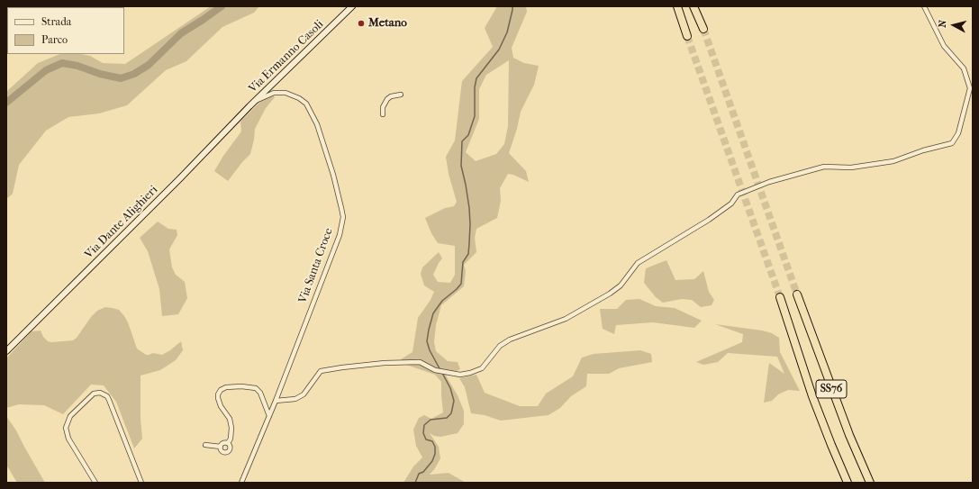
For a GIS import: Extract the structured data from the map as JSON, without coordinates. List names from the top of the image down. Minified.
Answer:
{"streets":{"highway":["SS76"],"main road":["Via Ermanno Casoli","Via Dante Alighieri"],"street":["Via Santa Croce"]},"crossings":[["Via Ermanno Casoli","Via Dante Alighieri"],["Via Ermanno Casoli","Via Santa Croce"]],"places":["Metano"],"legend":["Strada","Parco"],"north":"left"}
